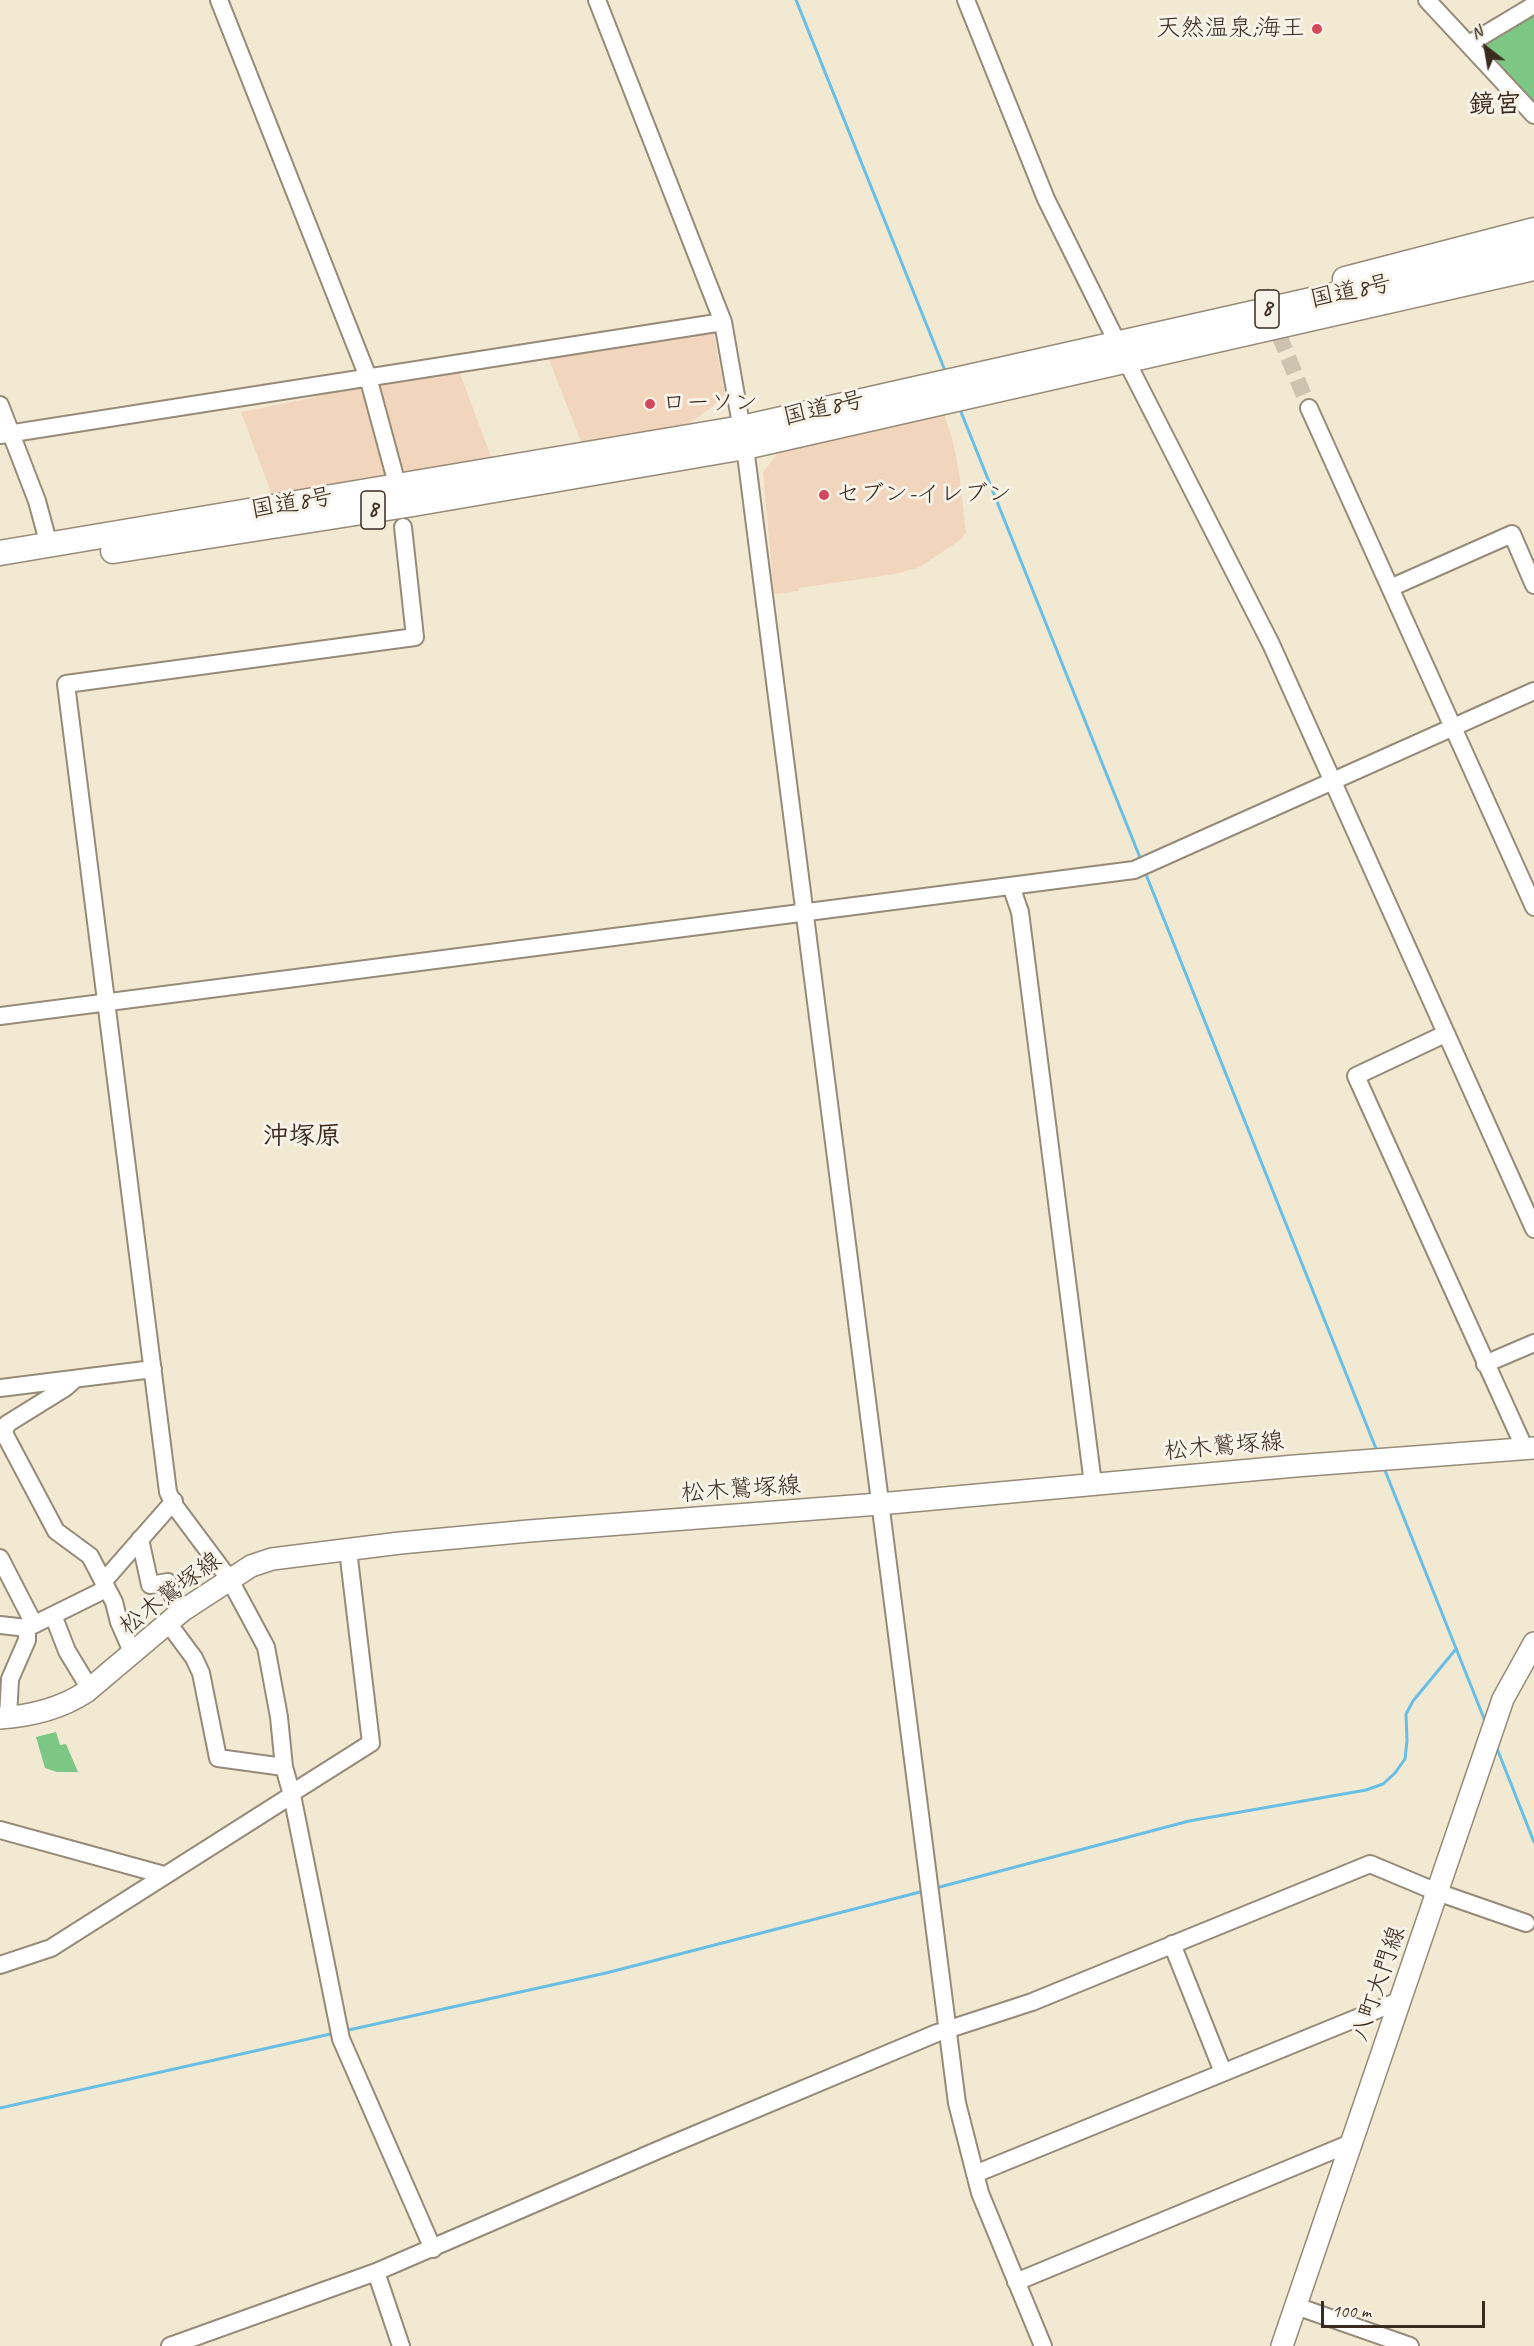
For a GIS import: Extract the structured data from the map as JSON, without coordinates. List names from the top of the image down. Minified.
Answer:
{"streets":{"highway":["国道8号","8"],"main road":["松木鷲塚線","八町大門線"]},"crossings":[["国道8号","8"]],"districts":["鏡宮","沖塚原"],"places":["天然温泉;海王","ローソン","セブン-イレブン"],"scale_bar":"100 m","north":"top left"}
